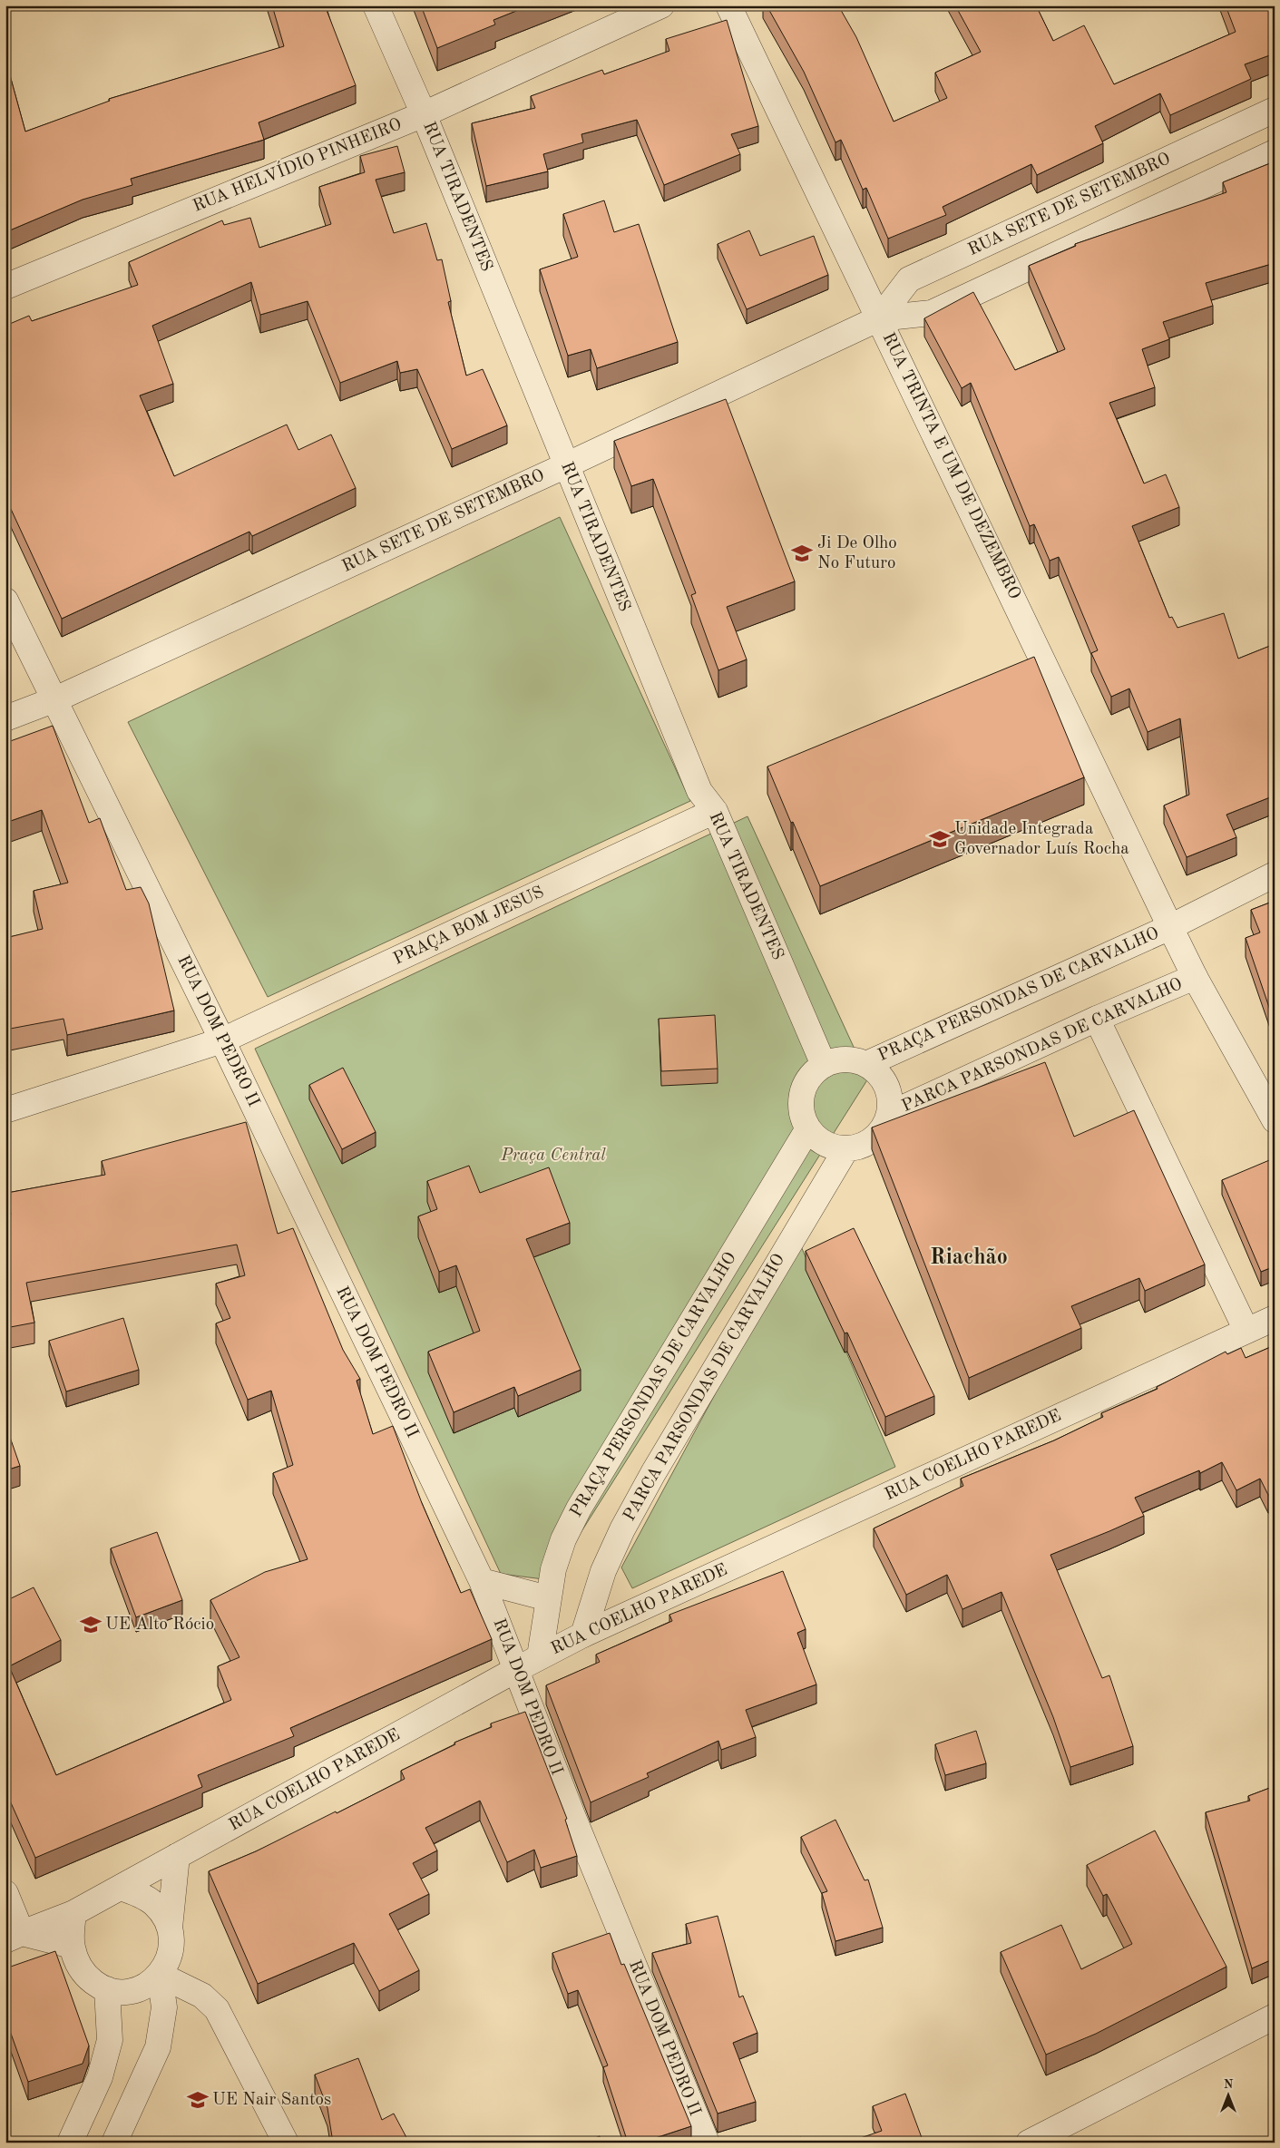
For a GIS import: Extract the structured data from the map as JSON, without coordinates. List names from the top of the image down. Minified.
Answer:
{"streets":{"street":["RUA HELVÍDIO PINHEIRO","RUA TIRADENTES","RUA SETE DE SETEMBRO","RUA TRINTA E UM DE DEZEMBRO","PRAÇA BOM JESUS","PRAÇA PERSONDAS DE CARVALHO","RUA DOM PEDRO II","PARCA PARSONDAS DE CARVALHO","RUA COELHO PAREDE"]},"crossings":[["RUA HELVÍDIO PINHEIRO","RUA TIRADENTES"],["RUA TIRADENTES","RUA SETE DE SETEMBRO"],["RUA TIRADENTES","PRAÇA BOM JESUS"],["RUA TIRADENTES","PRAÇA PERSONDAS DE CARVALHO"],["RUA TIRADENTES","PARCA PARSONDAS DE CARVALHO"],["RUA SETE DE SETEMBRO","RUA TRINTA E UM DE DEZEMBRO"],["RUA SETE DE SETEMBRO","RUA DOM PEDRO II"],["RUA TRINTA E UM DE DEZEMBRO","PRAÇA PERSONDAS DE CARVALHO"],["RUA TRINTA E UM DE DEZEMBRO","PARCA PARSONDAS DE CARVALHO"],["PRAÇA BOM JESUS","RUA DOM PEDRO II"],["PRAÇA PERSONDAS DE CARVALHO","PARCA PARSONDAS DE CARVALHO"],["PRAÇA PERSONDAS DE CARVALHO","RUA COELHO PAREDE"],["RUA DOM PEDRO II","RUA COELHO PAREDE"],["PARCA PARSONDAS DE CARVALHO","RUA COELHO PAREDE"]],"districts":["Riachão"],"parks":["Praça Central"],"places":{"school or university":["Ji De Olho No Futuro","Unidade Integrada Governador Luís Rocha","UE Alto Rócio","UE Nair Santos"]},"north":"top"}
